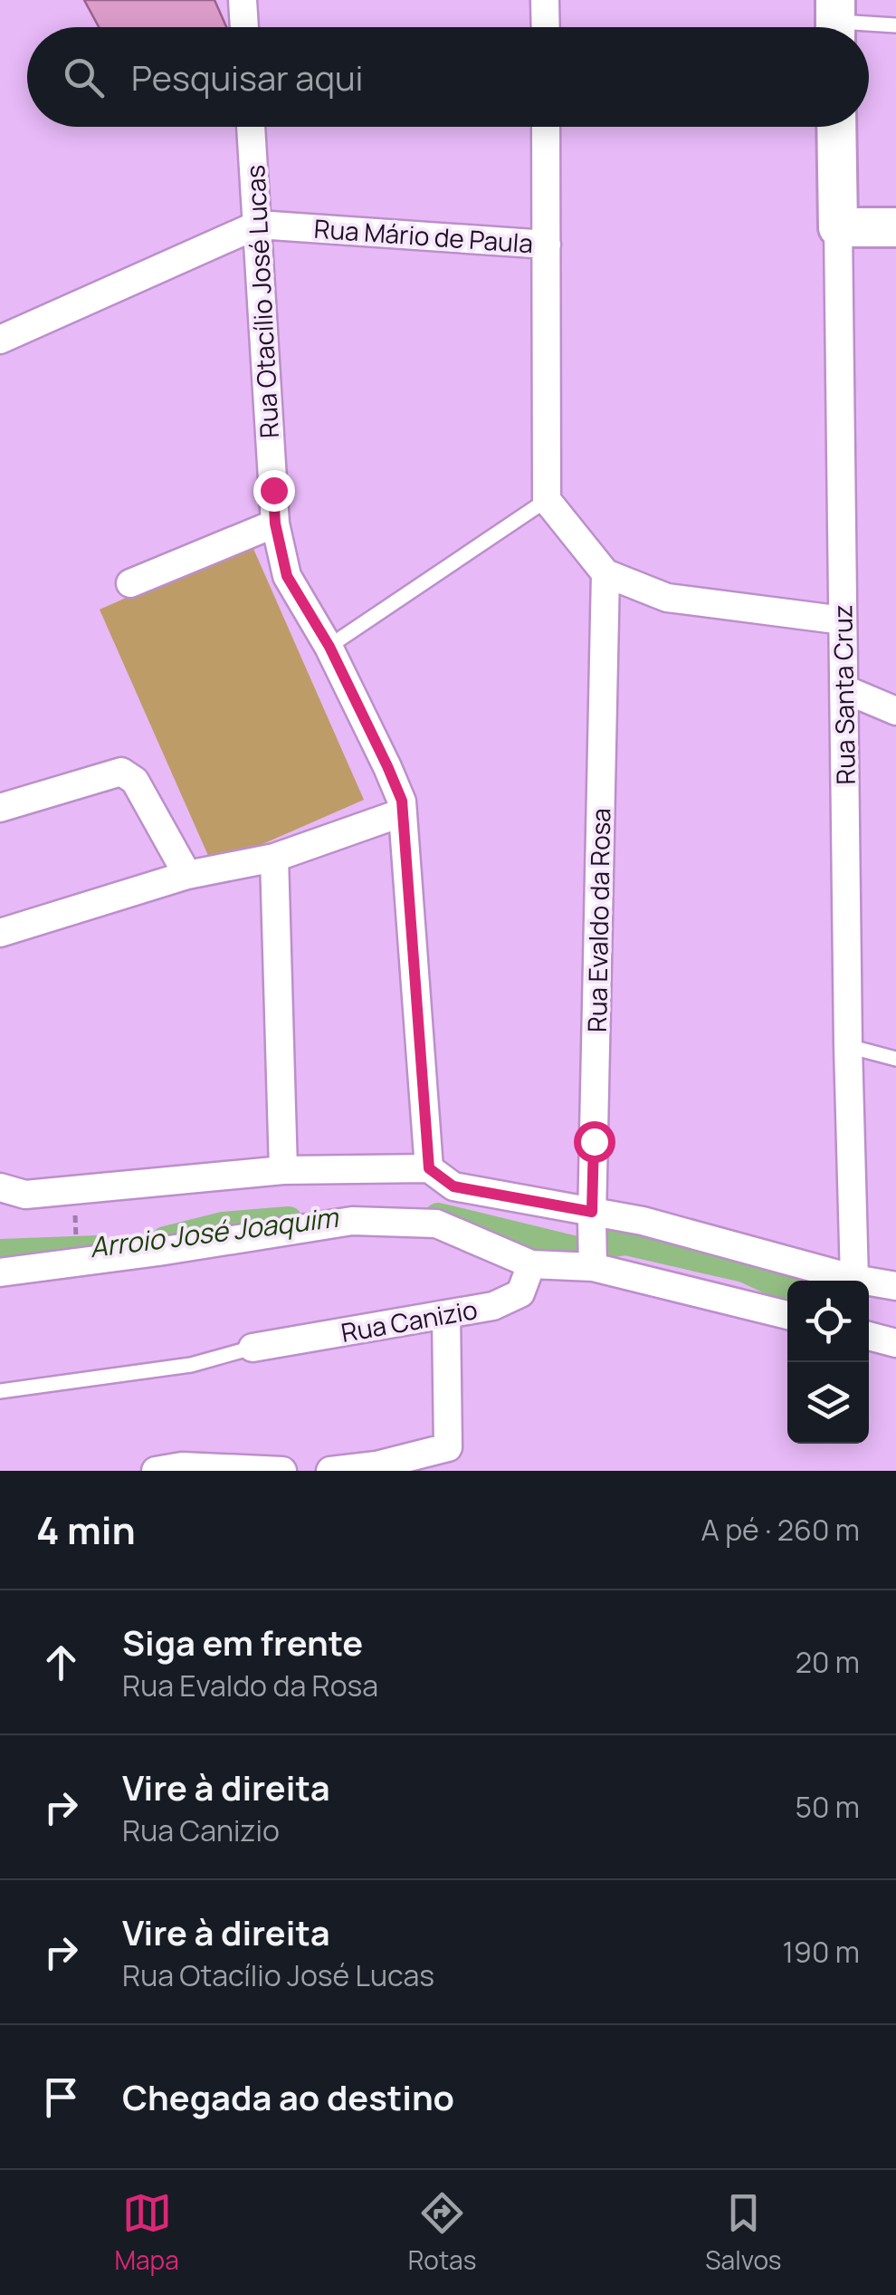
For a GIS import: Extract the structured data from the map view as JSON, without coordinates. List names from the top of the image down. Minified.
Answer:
{"streets":{"main road":["Rua Santa Cruz"],"street":["Rua Mário de Paula","Rua Otacílio José Lucas","Rua Evaldo da Rosa","Rua Canizio"]},"crossings":[["Rua Mário de Paula","Rua Otacílio José Lucas"]],"water":["Arroio José Joaquim"],"page":{"search":"Pesquisar aqui","heading":["4 min","A pé · 260 m"],"list":[["Siga em frente","Rua Evaldo da Rosa","20 m"],["Vire à direita","Rua Canizio","50 m"],["Vire à direita","Rua Otacílio José Lucas","190 m"],"Chegada ao destino"],"nav":["Mapa","Rotas","Salvos"]}}
